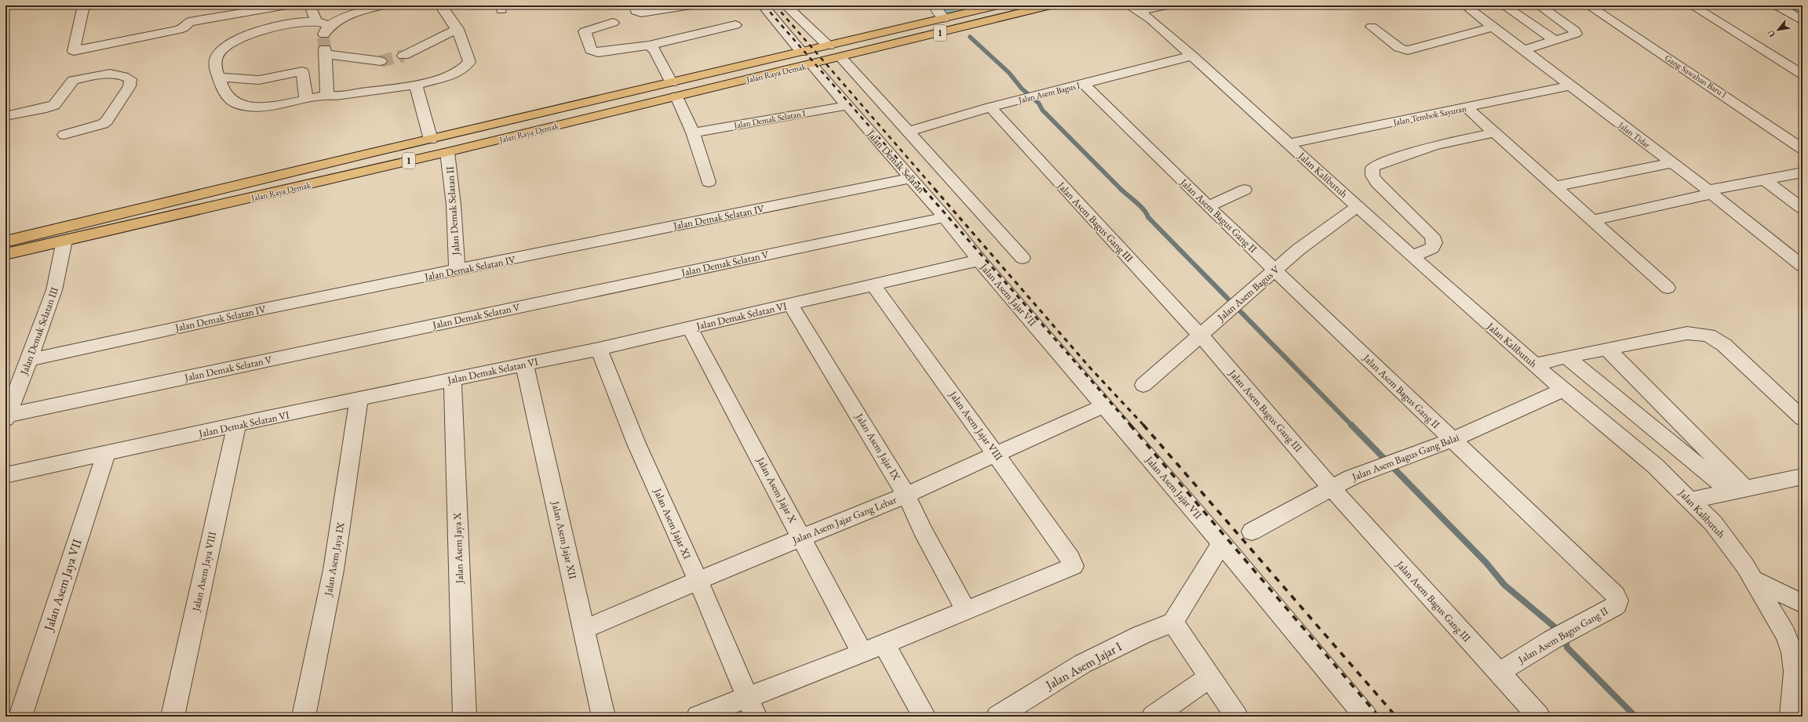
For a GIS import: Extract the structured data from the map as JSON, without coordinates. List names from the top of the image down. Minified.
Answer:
{"streets":{"highway":["1","Jalan Raya Demak"],"street":["Gang Sawahan Baru I","Jalan Asem Bagus I","Jalan Tembok Sayuran","Jalan Demak Selatan I","Jalan Tidar","Jalan Demak Selatan","Jalan Kalibutuh","Jalan Demak Selatan II","Jalan Asem Bagus Gang II","Jalan Demak Selatan IV","Jalan Asem Bagus Gang III","Jalan Demak Selatan V","Jalan Asem Bagus V","Jalan Asem Jajar VII","Jalan Demak Selatan VI","Jalan Demak Selatan III","Jalan Asem Jajar VIII","Jalan Asem Jajar IX","Jalan Asem Bagus Gang Balai","Jalan Asem Jajar X","Jalan Asem Jajar Gang Lebar","Jalan Asem Jajar XI","Jalan Asem Jajar XII","Jalan Asem Jaya X","Jalan Asem Jaya IX","Jalan Asem Jaya VIII","Jalan Asem Jaya VII","Jalan Asem Jajar I"]},"crossings":[["Jalan Raya Demak","Jalan Demak Selatan"],["Jalan Raya Demak","Jalan Demak Selatan II"],["Jalan Raya Demak","Jalan Demak Selatan III"],["Jalan Asem Bagus I","Jalan Kalibutuh"],["Jalan Asem Bagus I","Jalan Asem Bagus Gang II"],["Jalan Asem Bagus I","Jalan Asem Bagus Gang III"],["Jalan Tembok Sayuran","Jalan Tidar"],["Jalan Tembok Sayuran","Jalan Kalibutuh"],["Jalan Demak Selatan I","Jalan Demak Selatan"],["Jalan Demak Selatan","Jalan Demak Selatan IV"],["Jalan Demak Selatan","Jalan Demak Selatan V"],["Jalan Demak Selatan","Jalan Asem Jajar VII"],["Jalan Demak Selatan","Jalan Demak Selatan VI"],["Jalan Kalibutuh","Jalan Asem Bagus V"],["Jalan Kalibutuh","Jalan Asem Bagus Gang Balai"],["Jalan Demak Selatan II","Jalan Demak Selatan IV"],["Jalan Asem Bagus Gang II","Jalan Asem Bagus Gang III"],["Jalan Asem Bagus Gang II","Jalan Asem Bagus V"],["Jalan Asem Bagus Gang II","Jalan Asem Bagus Gang Balai"],["Jalan Demak Selatan IV","Jalan Demak Selatan III"],["Jalan Asem Bagus Gang III","Jalan Asem Bagus V"],["Jalan Asem Bagus Gang III","Jalan Asem Bagus Gang Balai"],["Jalan Demak Selatan V","Jalan Demak Selatan III"],["Jalan Asem Jajar VII","Jalan Demak Selatan VI"],["Jalan Asem Jajar VII","Jalan Asem Jajar Gang Lebar"],["Jalan Demak Selatan VI","Jalan Asem Jajar VIII"],["Jalan Demak Selatan VI","Jalan Asem Jajar IX"],["Jalan Demak Selatan VI","Jalan Asem Jajar X"],["Jalan Demak Selatan VI","Jalan Asem Jajar XI"],["Jalan Demak Selatan VI","Jalan Asem Jajar XII"],["Jalan Demak Selatan VI","Jalan Asem Jaya X"],["Jalan Demak Selatan VI","Jalan Asem Jaya IX"],["Jalan Demak Selatan VI","Jalan Asem Jaya VIII"],["Jalan Demak Selatan VI","Jalan Asem Jaya VII"],["Jalan Asem Jajar VIII","Jalan Asem Jajar IX"],["Jalan Asem Jajar VIII","Jalan Asem Jajar Gang Lebar"],["Jalan Asem Jajar IX","Jalan Asem Jajar Gang Lebar"],["Jalan Asem Jajar X","Jalan Asem Jajar Gang Lebar"],["Jalan Asem Jajar Gang Lebar","Jalan Asem Jajar XI"],["Jalan Asem Jajar Gang Lebar","Jalan Asem Jajar XII"]],"north":"bottom left"}
